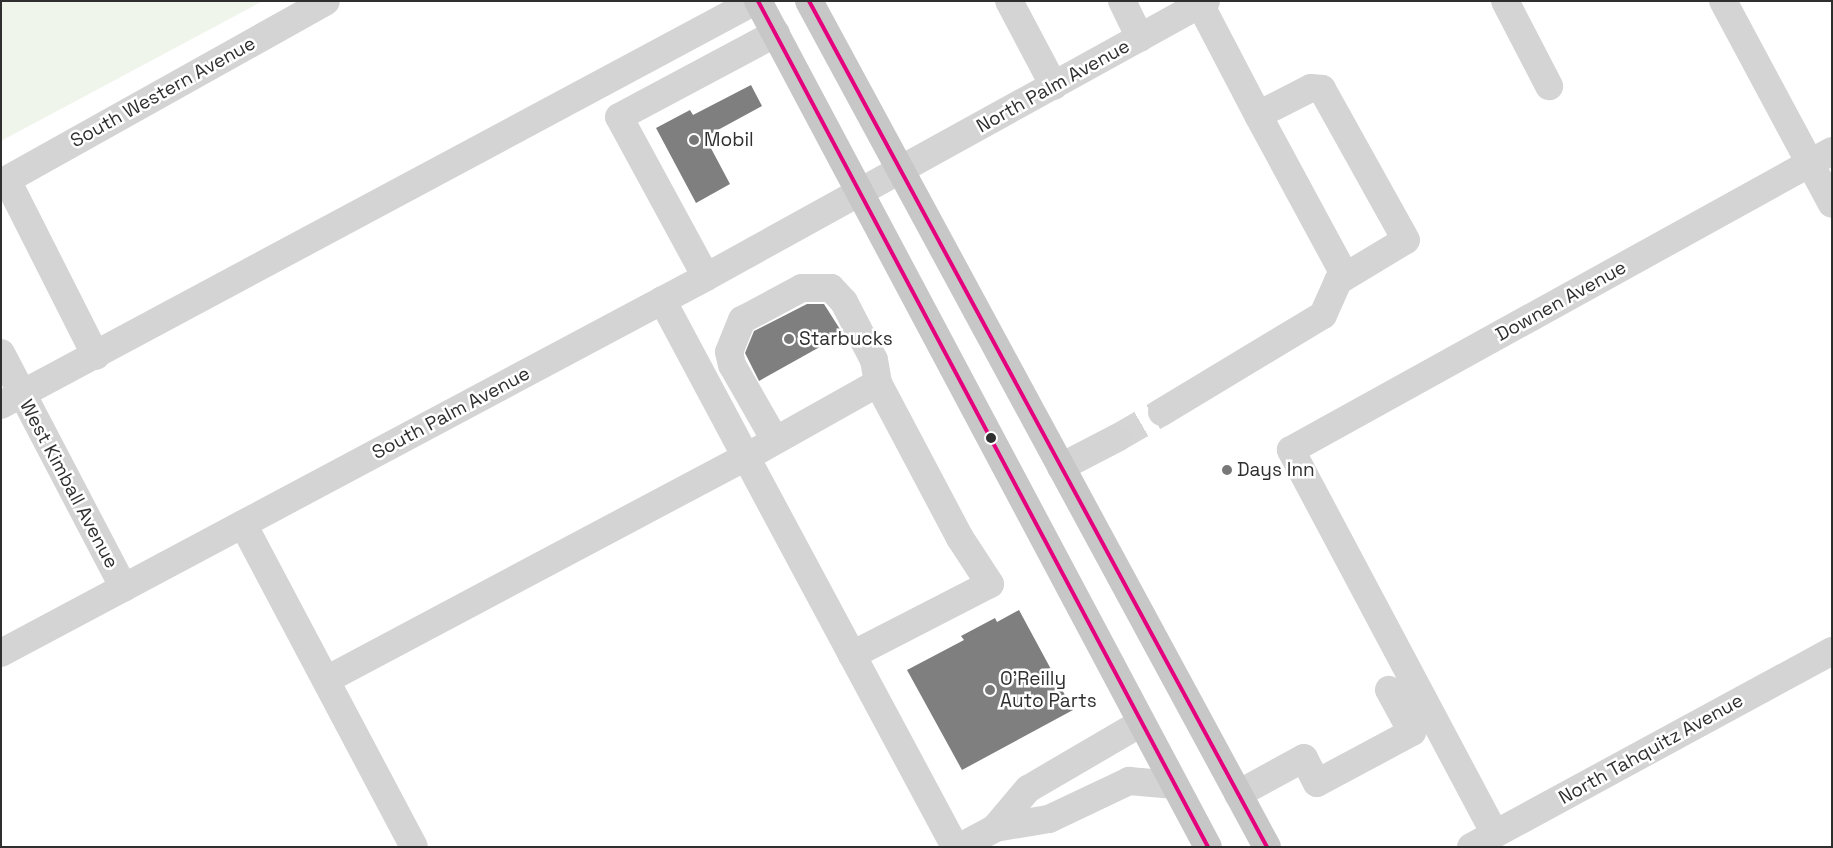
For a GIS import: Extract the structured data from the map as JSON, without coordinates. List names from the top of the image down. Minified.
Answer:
{"streets":{"street":["North Palm Avenue","South Western Avenue","Downen Avenue","South Palm Avenue","West Kimball Avenue","North Tahquitz Avenue"]},"crossings":[["North Palm Avenue","South Palm Avenue"],["Downen Avenue","North Tahquitz Avenue"],["South Palm Avenue","West Kimball Avenue"]],"places":["Mobil","Starbucks","Days Inn","O'Reilly Auto Parts"]}
